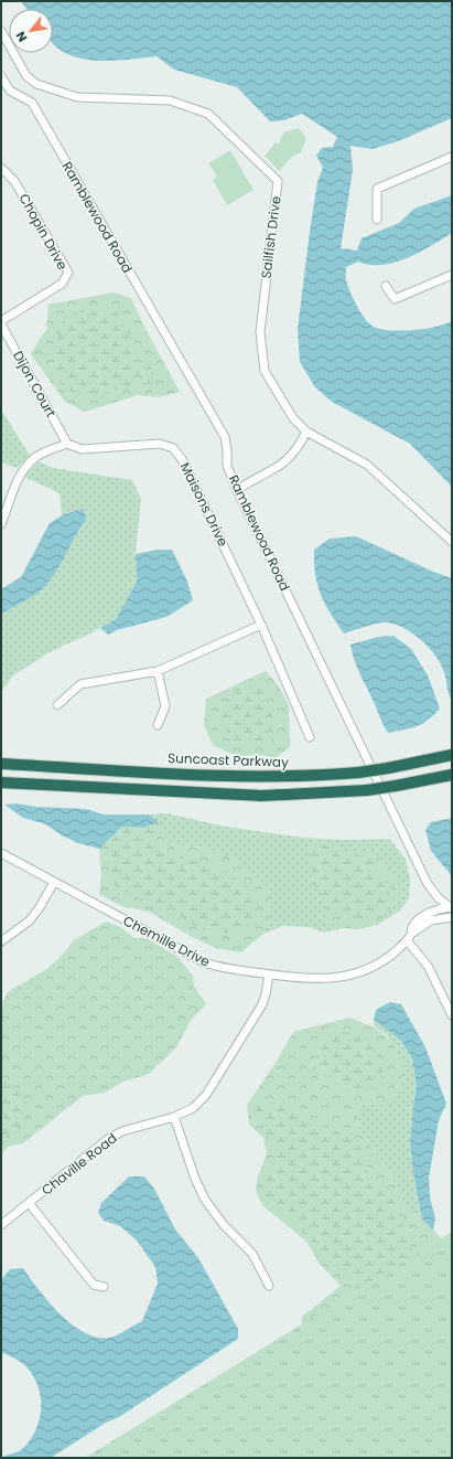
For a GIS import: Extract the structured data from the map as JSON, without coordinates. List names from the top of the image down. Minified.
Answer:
{"streets":{"highway":["Suncoast Parkway"],"street":["Ramblewood Road","Chopin Drive","Sailfish Drive","Dijon Court","Maisons Drive","Chemille Drive","Chaville Road"]},"crossings":[["Ramblewood Road","Chemille Drive"],["Chopin Drive","Dijon Court"],["Dijon Court","Maisons Drive"],["Chemille Drive","Chaville Road"]],"north":"bottom left"}
